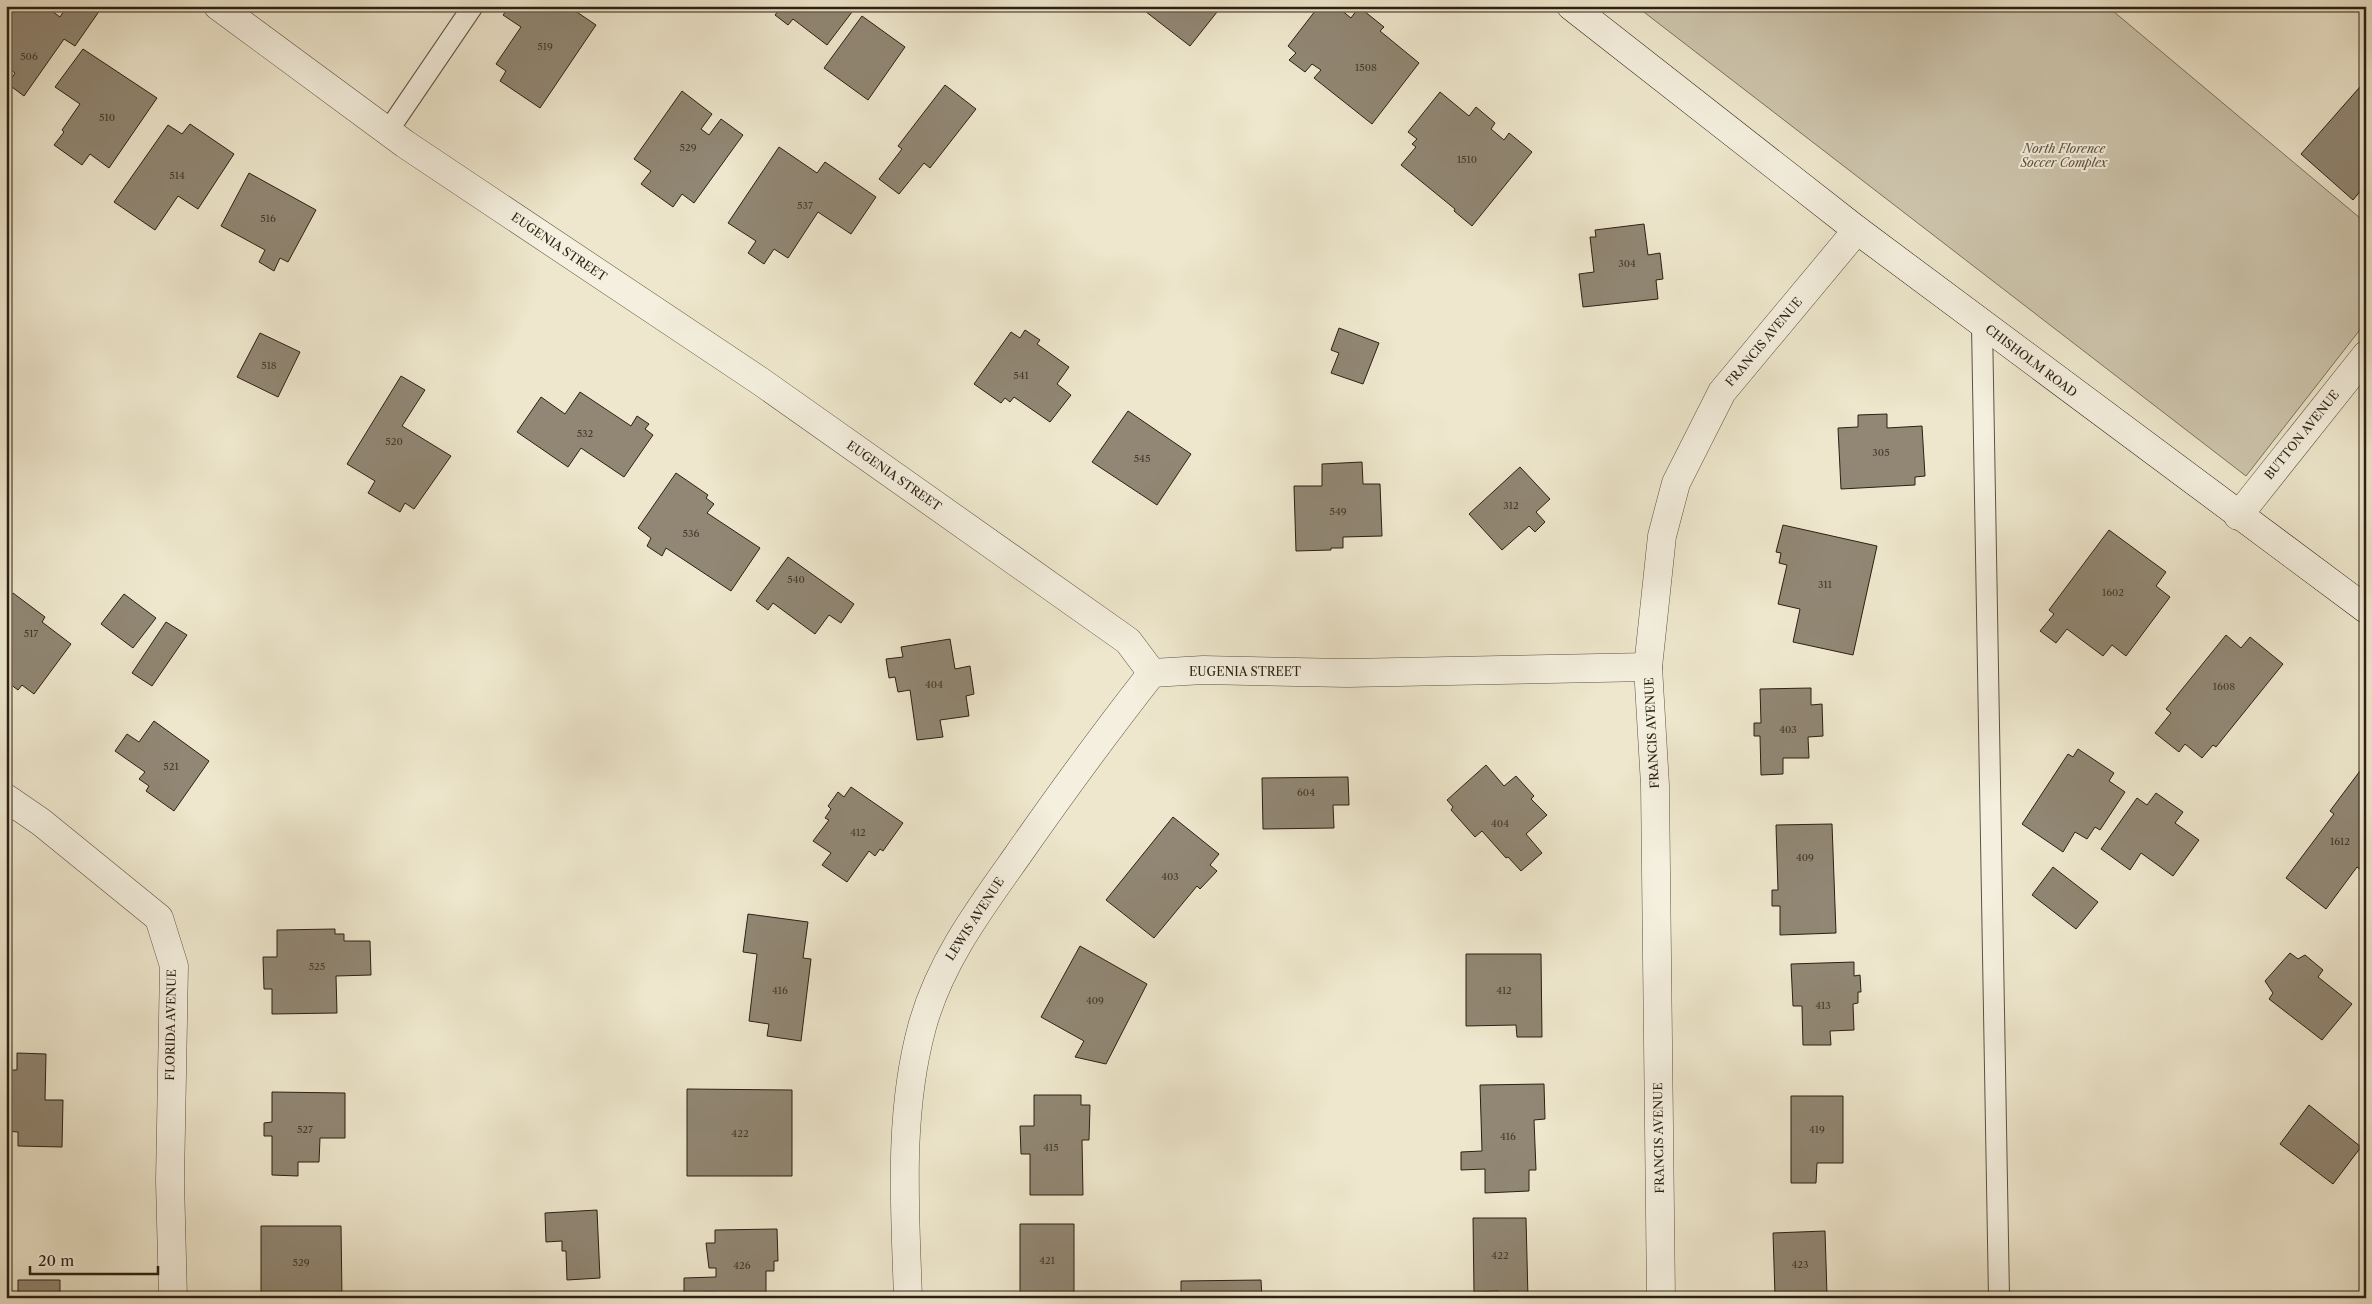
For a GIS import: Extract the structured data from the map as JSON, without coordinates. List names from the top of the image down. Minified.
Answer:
{"streets":{"street":["EUGENIA STREET","FRANCIS AVENUE","CHISHOLM ROAD","BUTTON AVENUE","LEWIS AVENUE","FLORIDA AVENUE"]},"crossings":[["EUGENIA STREET","FRANCIS AVENUE"],["EUGENIA STREET","LEWIS AVENUE"],["FRANCIS AVENUE","CHISHOLM ROAD"],["CHISHOLM ROAD","BUTTON AVENUE"]],"parks":["North Florence Soccer Complex"],"house_numbers":["519","506","1508","510","529","1510","514","537","516","304","518","541","532","520","305","545","312","549","536","540","311","1602","517","404","1608","403","521","604","404","412","1612","409","403","525","416","412","409","413","527","419","422","416","415","422","421","529","423","426"],"scale_bar":"20 m"}
